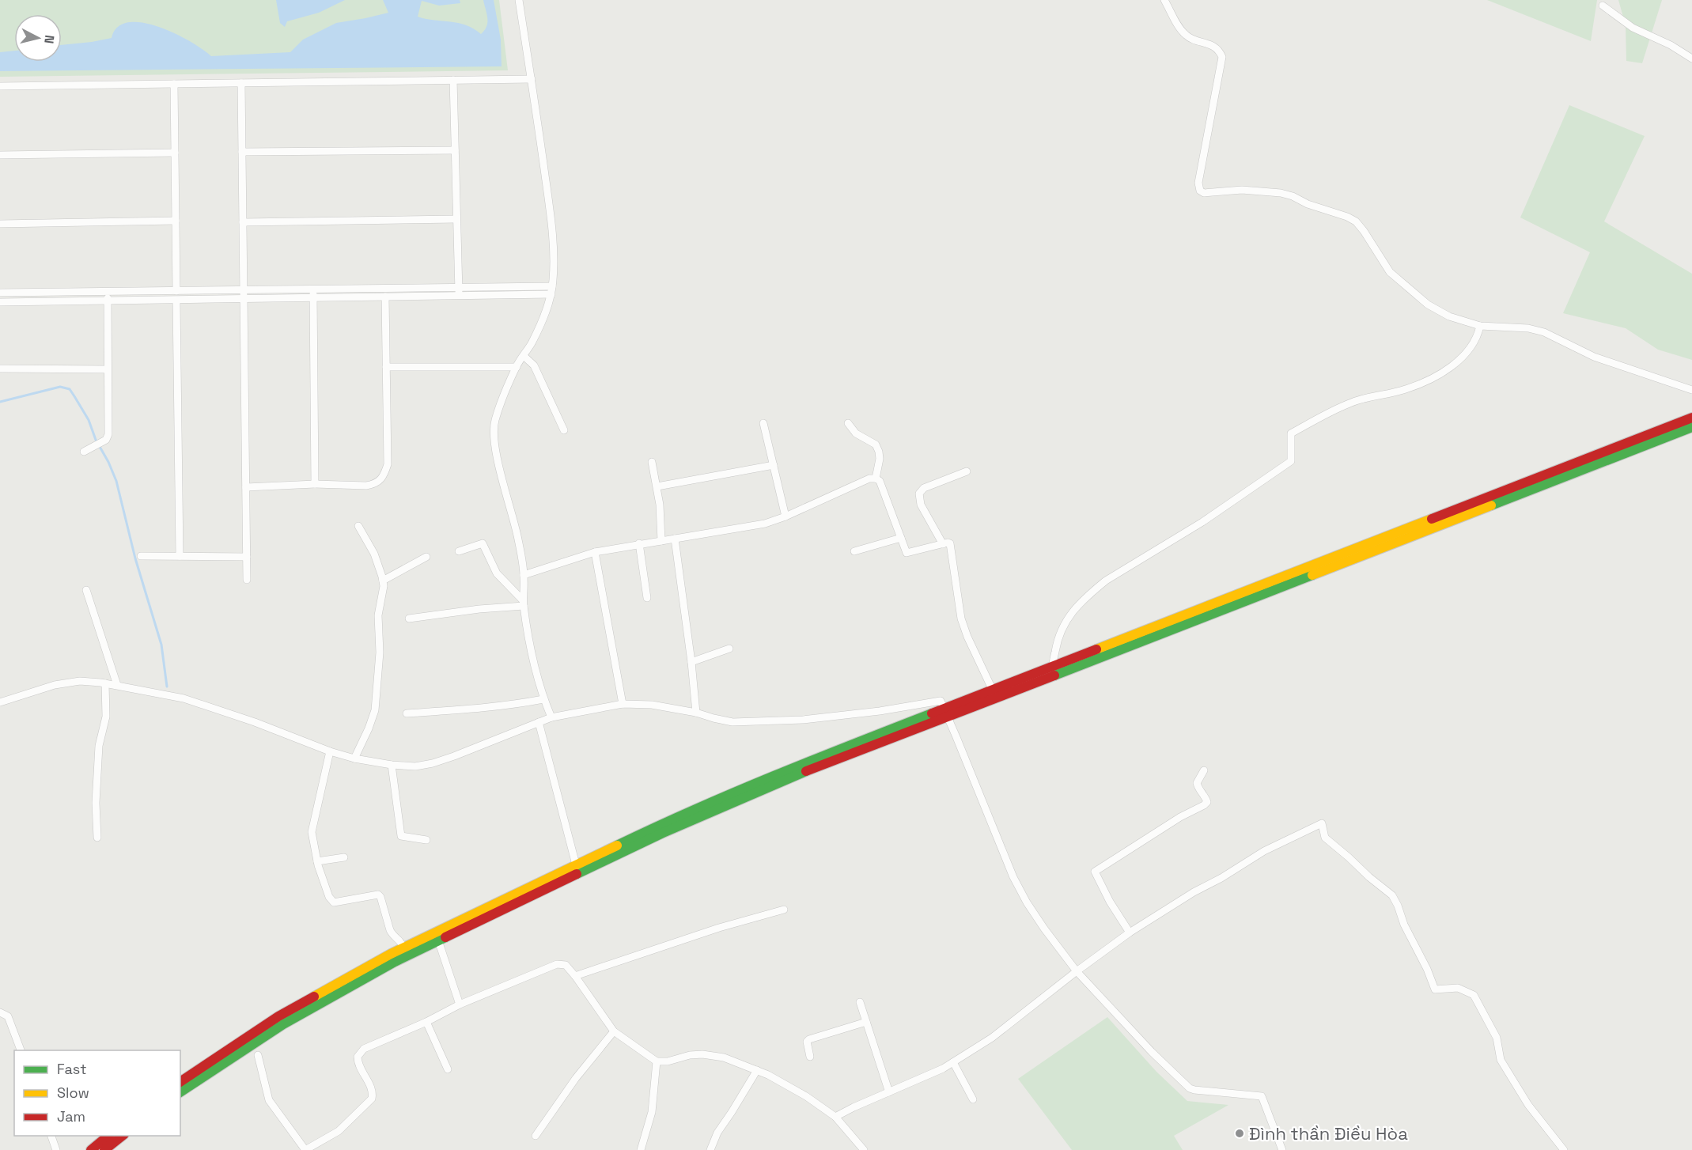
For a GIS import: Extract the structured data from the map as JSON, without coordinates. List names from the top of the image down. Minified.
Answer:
{"places":["Đình thần Điều Hòa"],"legend":["Fast","Slow","Jam"],"north":"right"}
